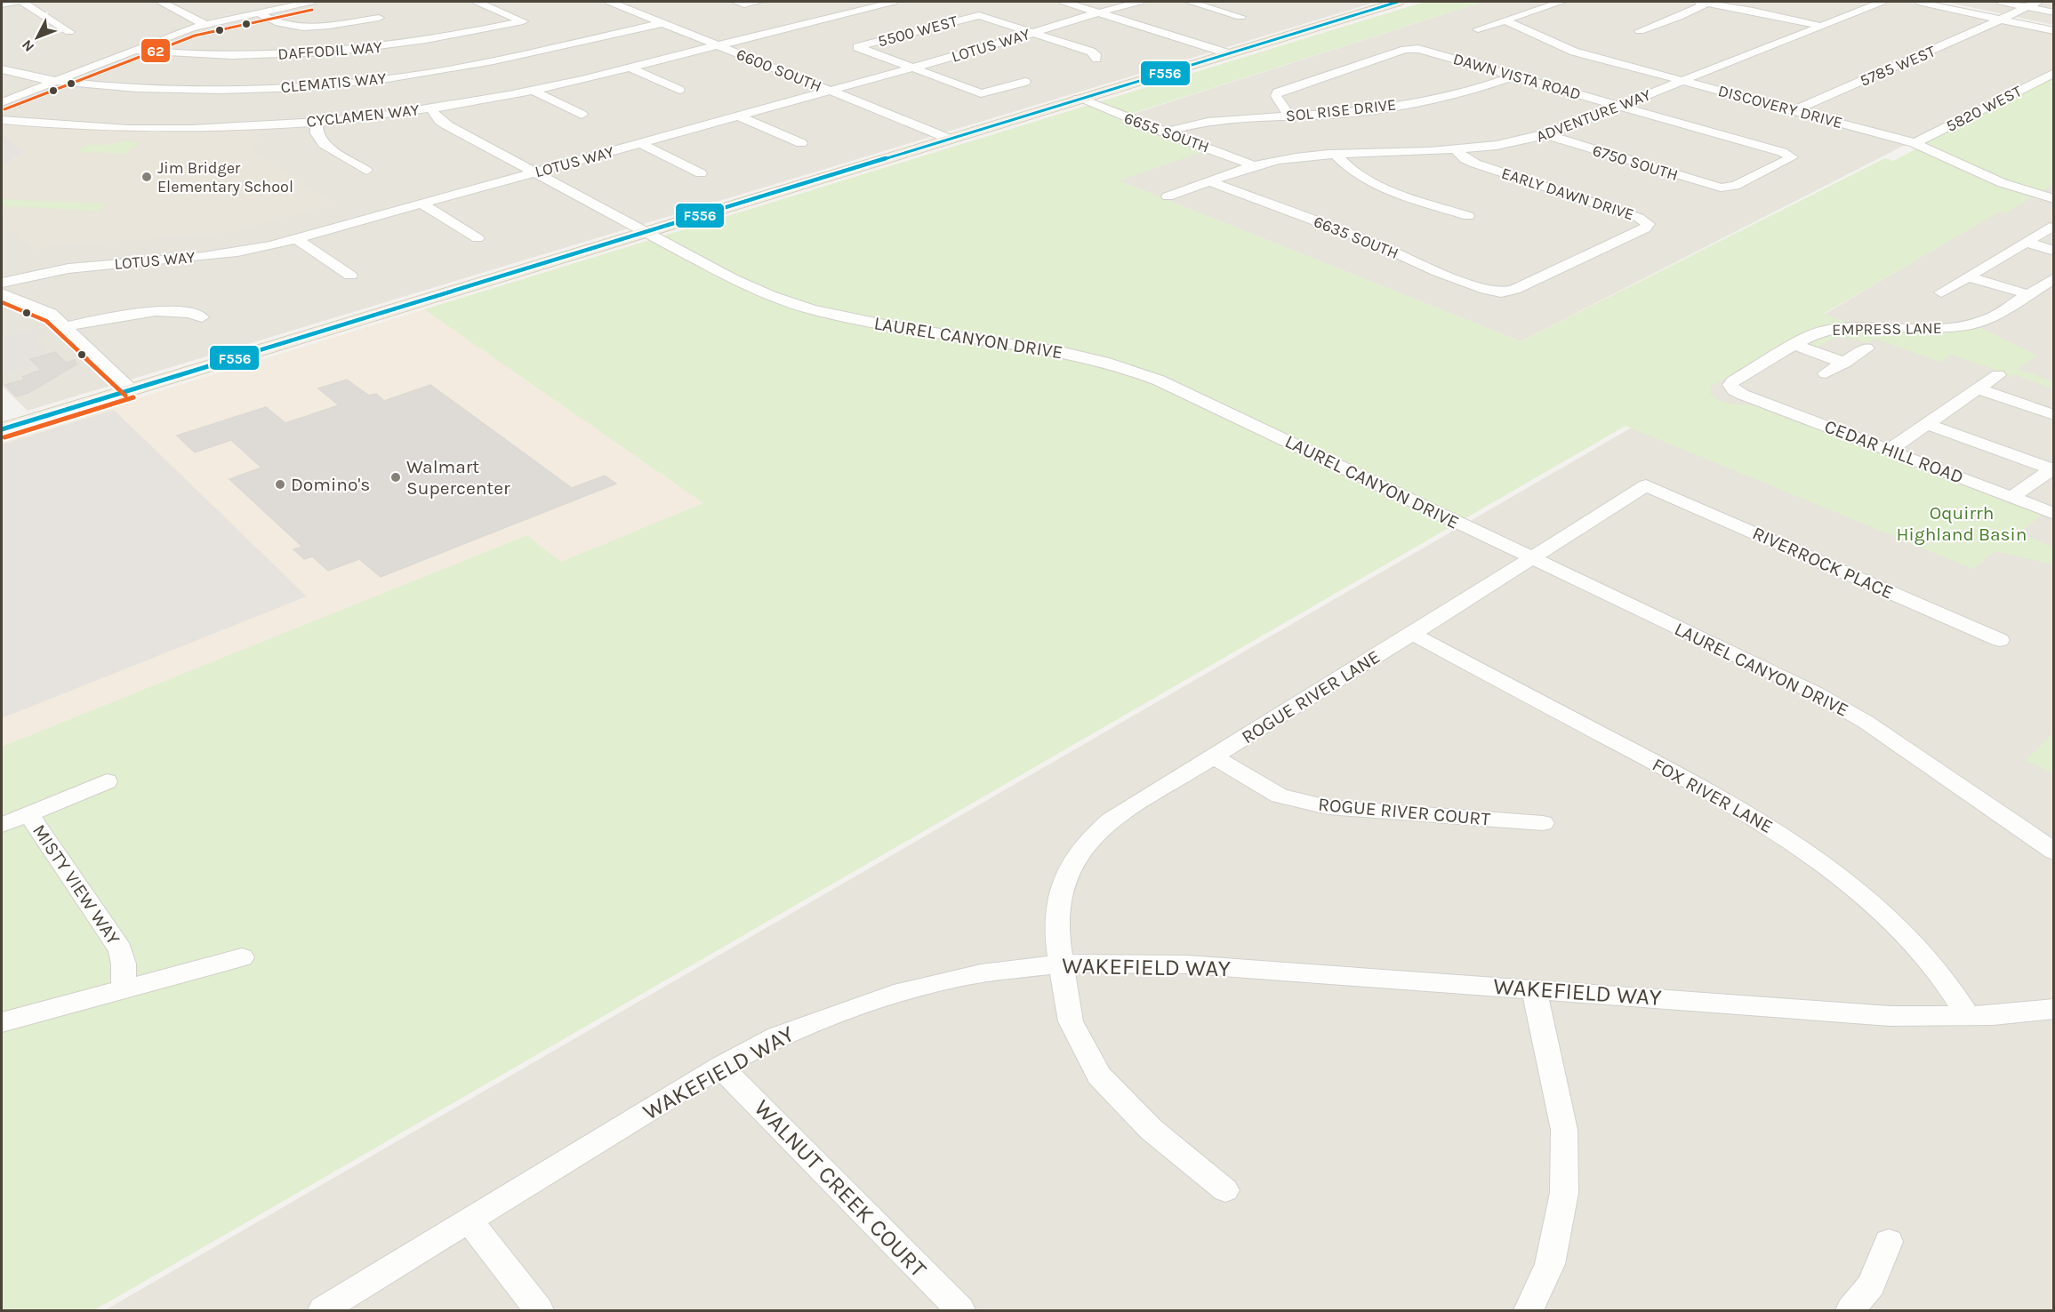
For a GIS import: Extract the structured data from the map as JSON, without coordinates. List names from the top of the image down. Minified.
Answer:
{"streets":{"street":["5500 WEST","LOTUS WAY","DAFFODIL WAY","5785 WEST","6600 SOUTH","DAWN VISTA ROAD","CLEMATIS WAY","DISCOVERY DRIVE","5820 WEST","SOL RISE DRIVE","CYCLAMEN WAY","ADVENTURE WAY","6655 SOUTH","6750 SOUTH","EARLY DAWN DRIVE","6635 SOUTH","EMPRESS LANE","LAUREL CANYON DRIVE","CEDAR HILL ROAD","RIVERROCK PLACE","ROGUE RIVER LANE","FOX RIVER LANE","ROGUE RIVER COURT","MISTY VIEW WAY","WAKEFIELD WAY","WALNUT CREEK COURT"]},"crossings":[["5500 WEST","LOTUS WAY"],["LOTUS WAY","6600 SOUTH"],["LOTUS WAY","LAUREL CANYON DRIVE"],["5785 WEST","DISCOVERY DRIVE"],["6600 SOUTH","CLEMATIS WAY"],["6600 SOUTH","CYCLAMEN WAY"],["DAWN VISTA ROAD","SOL RISE DRIVE"],["DAWN VISTA ROAD","ADVENTURE WAY"],["DAWN VISTA ROAD","6750 SOUTH"],["DISCOVERY DRIVE","5820 WEST"],["DISCOVERY DRIVE","ADVENTURE WAY"],["SOL RISE DRIVE","6655 SOUTH"],["CYCLAMEN WAY","LAUREL CANYON DRIVE"],["ADVENTURE WAY","6655 SOUTH"],["ADVENTURE WAY","6750 SOUTH"],["ADVENTURE WAY","EARLY DAWN DRIVE"],["ADVENTURE WAY","6635 SOUTH"],["EARLY DAWN DRIVE","6635 SOUTH"],["EMPRESS LANE","CEDAR HILL ROAD"],["LAUREL CANYON DRIVE","ROGUE RIVER LANE"],["RIVERROCK PLACE","ROGUE RIVER LANE"],["ROGUE RIVER LANE","FOX RIVER LANE"],["ROGUE RIVER LANE","ROGUE RIVER COURT"],["ROGUE RIVER LANE","WAKEFIELD WAY"],["FOX RIVER LANE","WAKEFIELD WAY"],["WAKEFIELD WAY","WALNUT CREEK COURT"]],"parks":["Oquirrh Highland Basin"],"places":["Jim Bridger Elementary School","Walmart Supercenter","Domino's"],"lines":["transit line F556","transit line 62"],"north":"bottom left"}
